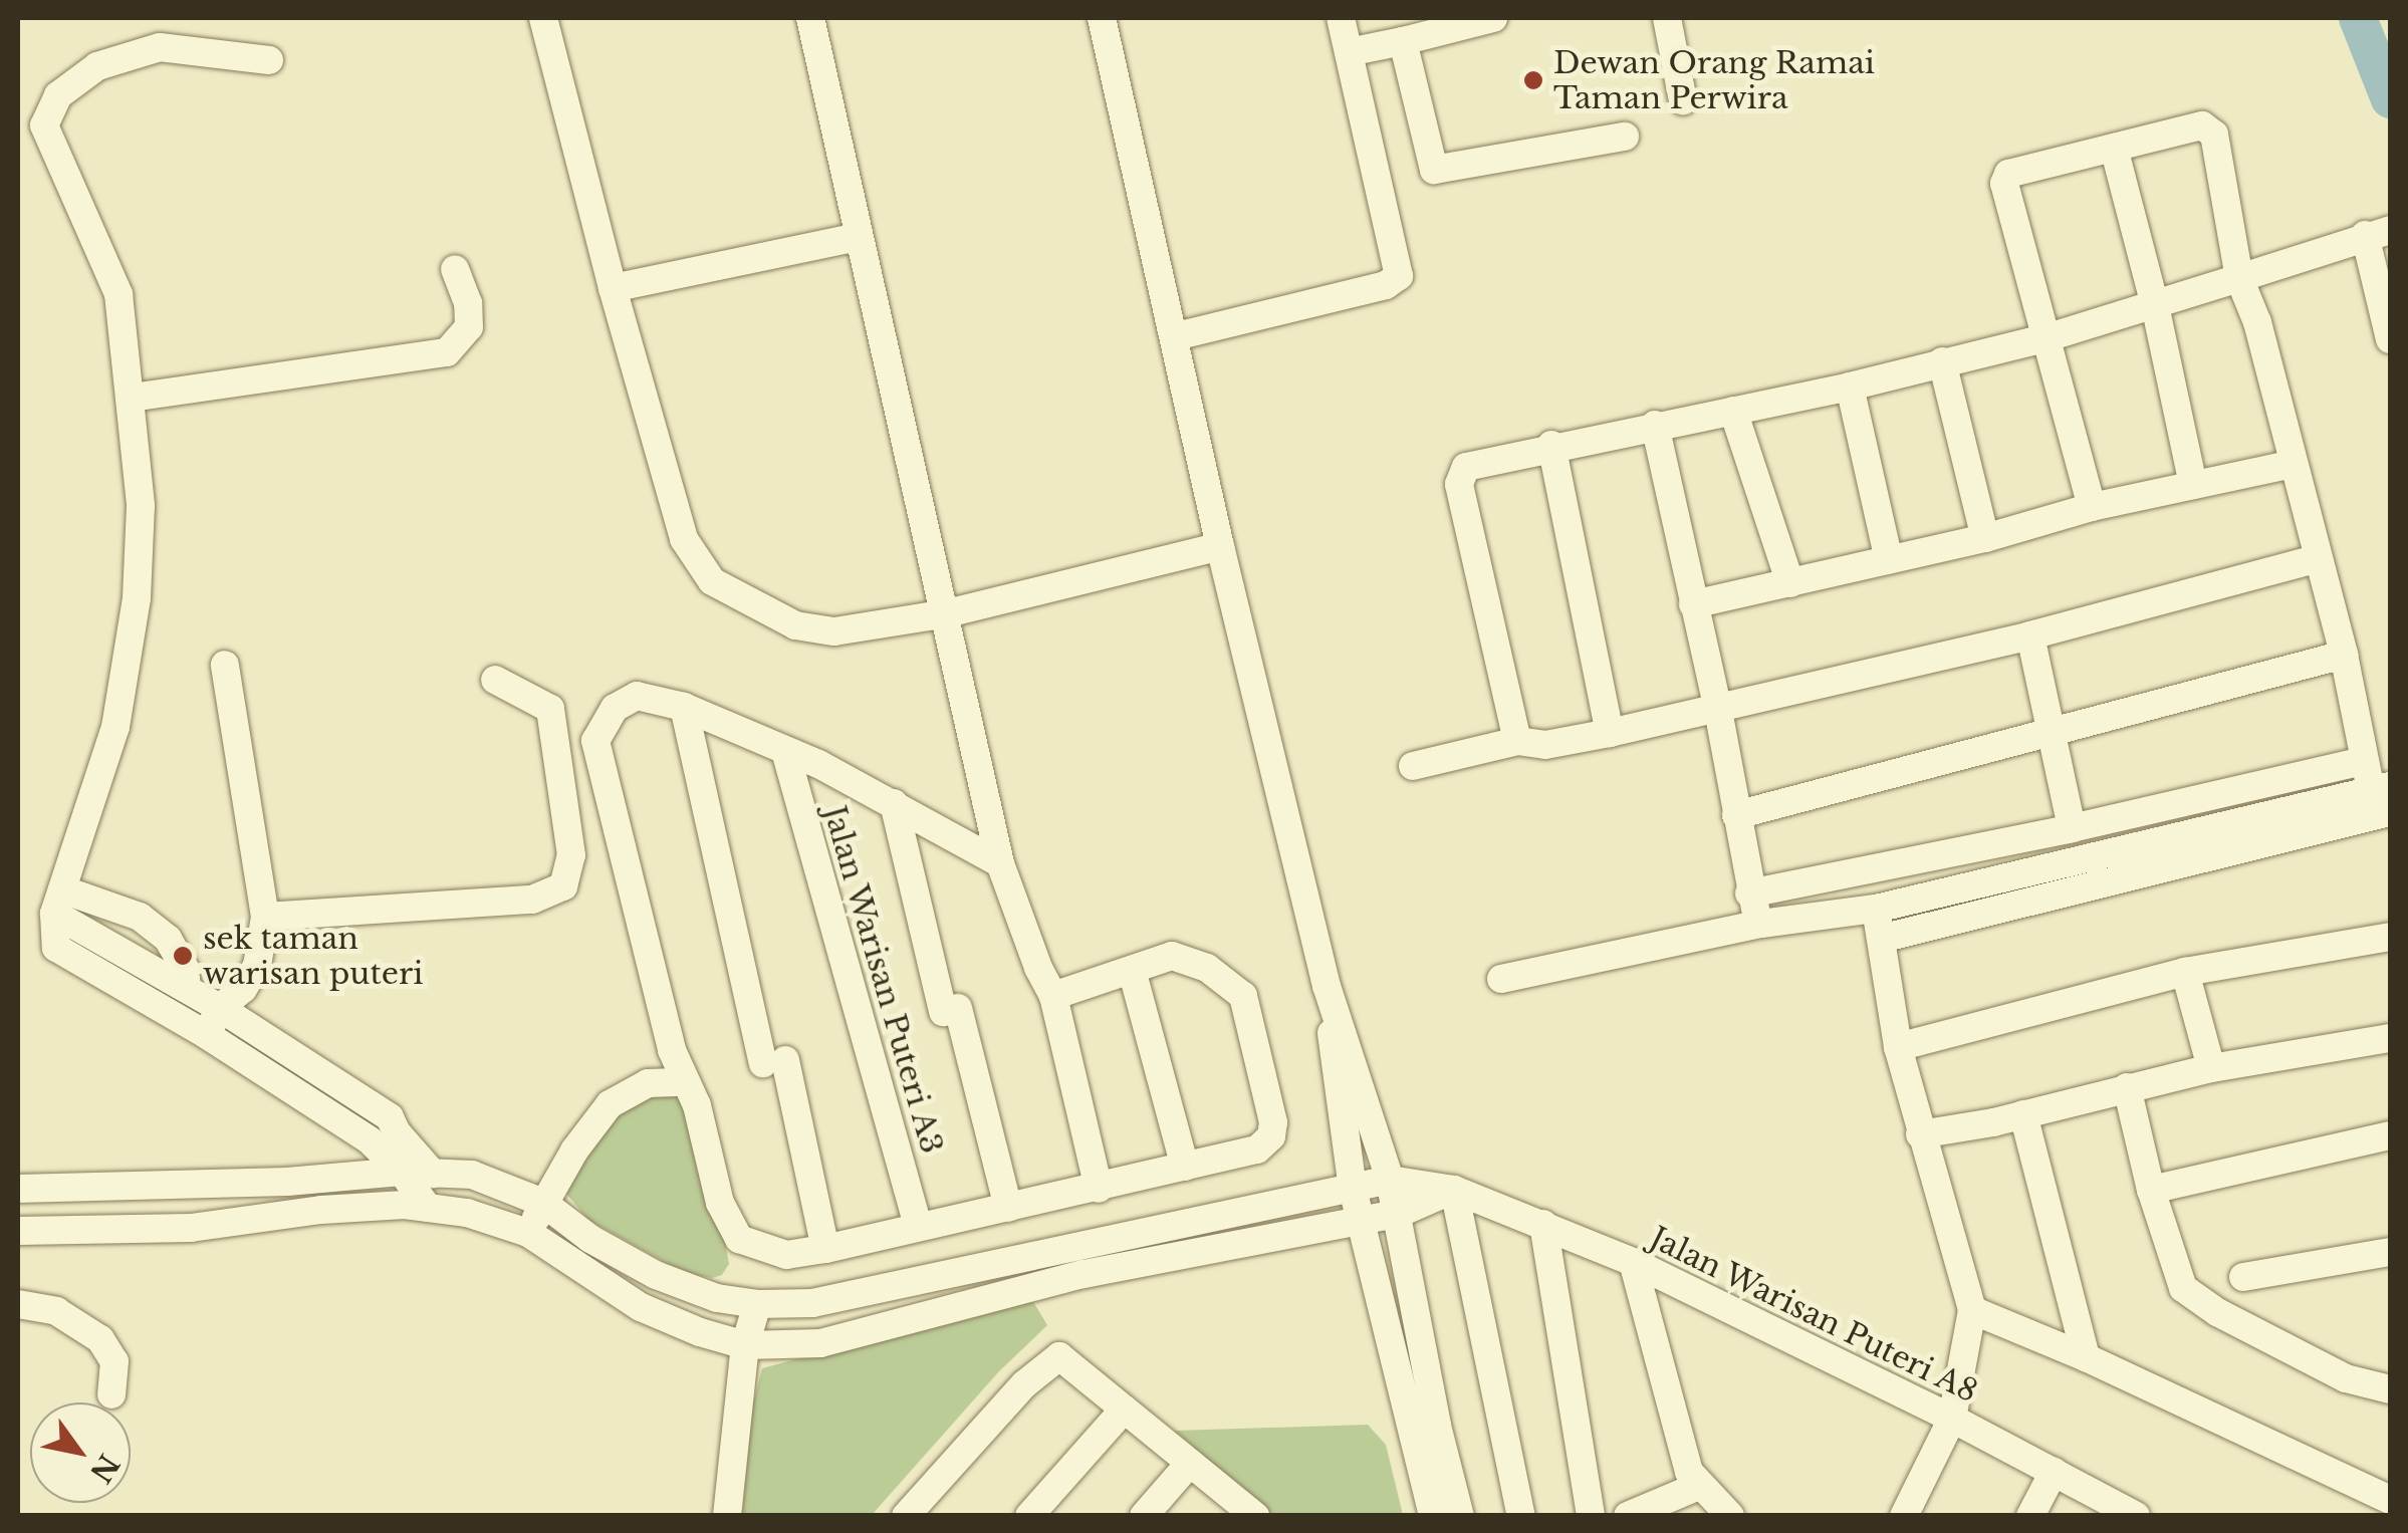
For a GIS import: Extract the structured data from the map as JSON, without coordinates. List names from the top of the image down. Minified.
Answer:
{"streets":{"street":["Jalan Warisan Puteri A3","Jalan Warisan Puteri A8"]},"places":["Dewan Orang Ramai Taman Perwira","sek taman warisan puteri"],"north":"bottom right"}
